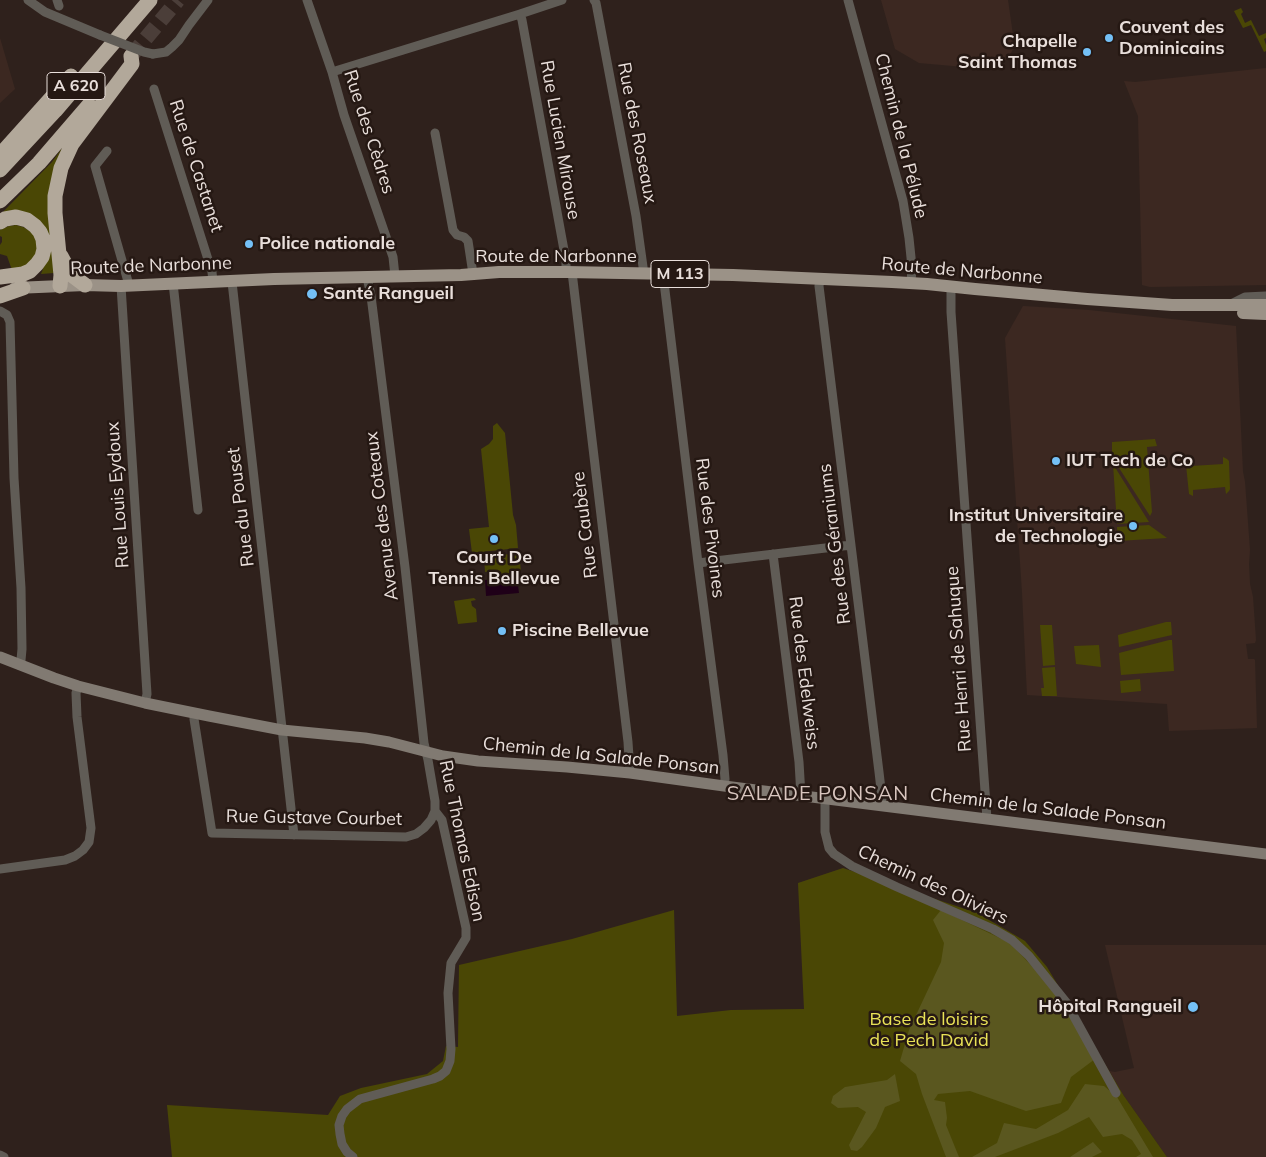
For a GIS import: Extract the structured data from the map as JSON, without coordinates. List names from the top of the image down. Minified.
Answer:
{"streets":{"highway":["A 620"],"main road":["Route de Narbonne","M 113"],"street":["Rue des Cèdres","Rue des Roseaux","Chemin de la Pélude","Rue Lucien Mirouse","Rue de Castanet","Rue Louis Eydoux","Rue du Pouset","Avenue des Coteaux","Rue Caubère","Rue des Pivoines","Rue des Géraniums","Rue Henri de Sahuque","Rue des Edelweiss","Chemin de la Salade Ponsan","Rue Gustave Courbet","Rue Thomas Edison","Chemin des Oliviers"]},"crossings":[["Rue des Cèdres","Route de Narbonne"],["Rue des Roseaux","Route de Narbonne"],["Chemin de la Pélude","Route de Narbonne"],["Rue Lucien Mirouse","Route de Narbonne"],["Rue Lucien Mirouse","Rue Caubère"],["Rue de Castanet","Route de Narbonne"],["Route de Narbonne","Rue Louis Eydoux"],["Route de Narbonne","Rue du Pouset"],["Route de Narbonne","Avenue des Coteaux"],["Route de Narbonne","Rue Caubère"],["Route de Narbonne","Rue des Pivoines"],["Route de Narbonne","Rue des Géraniums"],["Route de Narbonne","Rue Henri de Sahuque"],["Rue Louis Eydoux","Chemin de la Salade Ponsan"],["Rue du Pouset","Chemin de la Salade Ponsan"],["Rue du Pouset","Rue Gustave Courbet"],["Avenue des Coteaux","Chemin de la Salade Ponsan"],["Avenue des Coteaux","Rue Thomas Edison"],["Rue Caubère","Chemin de la Salade Ponsan"],["Rue des Pivoines","Chemin de la Salade Ponsan"],["Rue des Géraniums","Chemin de la Salade Ponsan"],["Rue Henri de Sahuque","Chemin de la Salade Ponsan"],["Rue des Edelweiss","Chemin de la Salade Ponsan"],["Chemin de la Salade Ponsan","Rue Gustave Courbet"],["Chemin de la Salade Ponsan","Rue Thomas Edison"],["Chemin de la Salade Ponsan","Chemin des Oliviers"],["Rue Gustave Courbet","Rue Thomas Edison"]],"districts":["SALADE PONSAN"],"parks":["Base de loisirs de Pech David"],"places":["Couvent des Dominicains","Chapelle Saint Thomas","Police nationale","Santé Rangueil","IUT Tech de Co","Institut Universitaire de Technologie","Court De Tennis Bellevue","Piscine Bellevue","Hôpital Rangueil"]}
